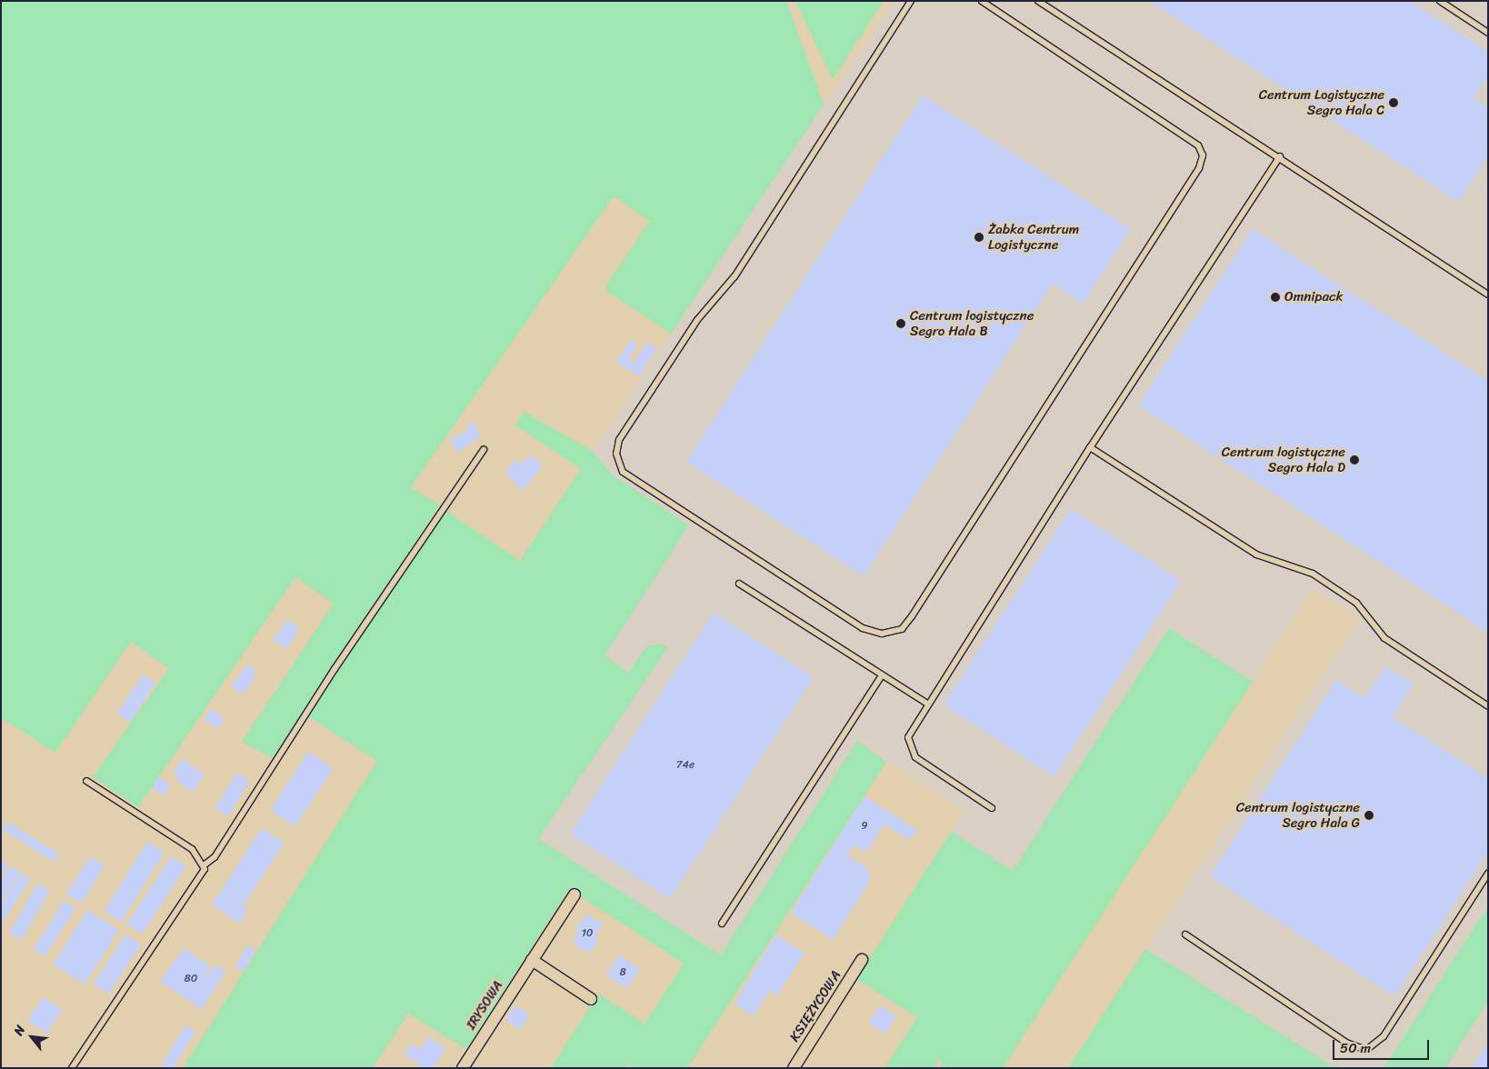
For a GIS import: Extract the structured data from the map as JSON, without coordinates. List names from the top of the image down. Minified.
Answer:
{"streets":{"street":["IRYSOWA","KSIĘŻYCOWA"]},"places":["Centrum Logistyczne Segro Hala C","Żabka Centrum Logistyczne","Omnipack","Centrum logistyczne Segro Hala B","Centrum logistyczne Segro Hala D","Centrum logistyczne Segro Hala G"],"house_numbers":["74e","9","10","8","80"],"scale_bar":"50 m","north":"top left"}
